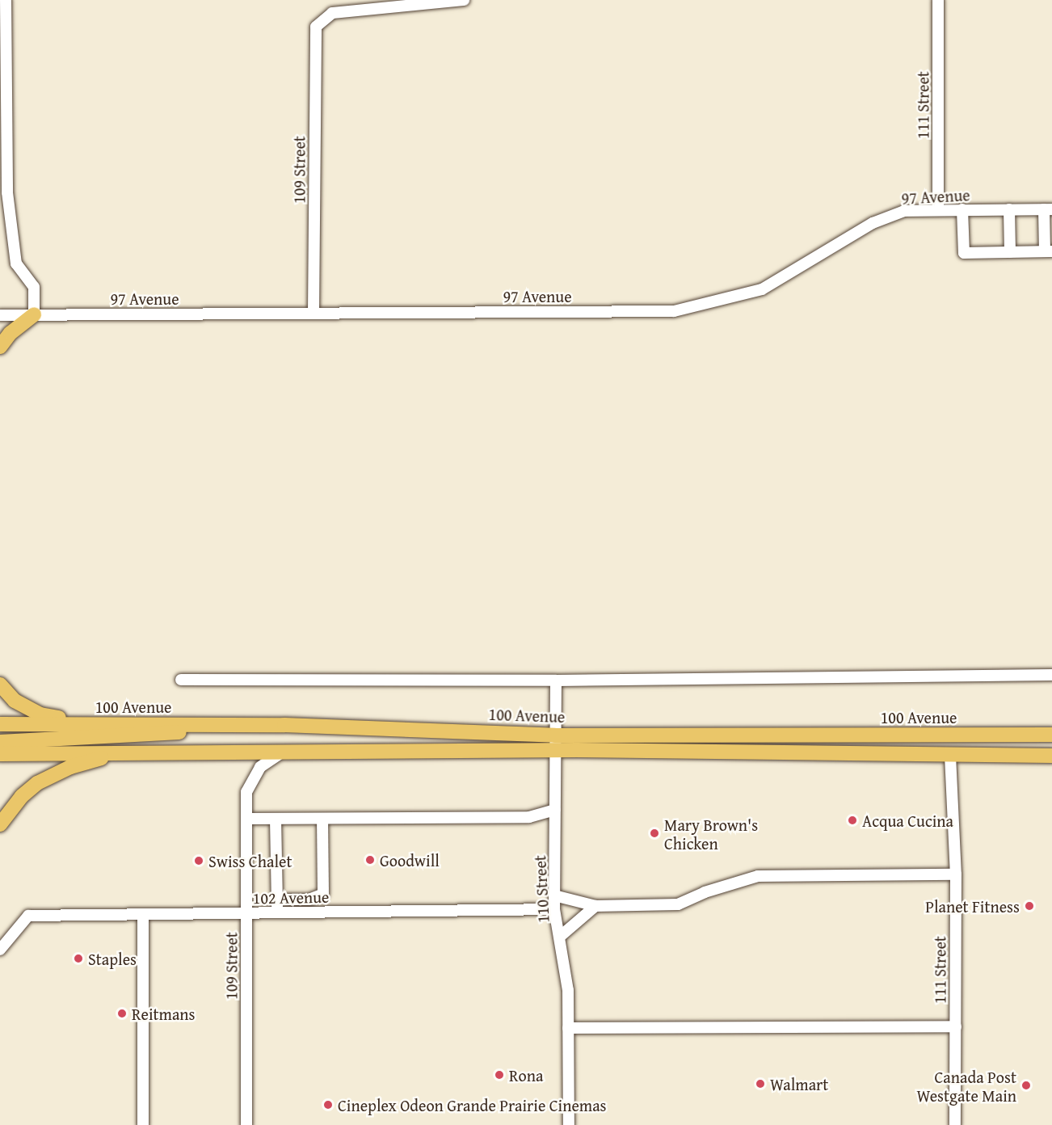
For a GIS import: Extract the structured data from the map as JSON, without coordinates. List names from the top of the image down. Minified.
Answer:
{"streets":{"main road":["100 Avenue"],"street":["111 Street","109 Street","97 Avenue","110 Street","102 Avenue"]},"crossings":[["111 Street","97 Avenue"],["111 Street","100 Avenue"],["109 Street","97 Avenue"],["109 Street","100 Avenue"],["109 Street","102 Avenue"],["100 Avenue","110 Street"],["110 Street","102 Avenue"]],"places":["Acqua Cucina","Mary Brown's Chicken","Goodwill","Swiss Chalet","Planet Fitness","Staples","Reitmans","Rona","Walmart","Canada Post Westgate Main","Cineplex Odeon Grande Prairie Cinemas"]}
